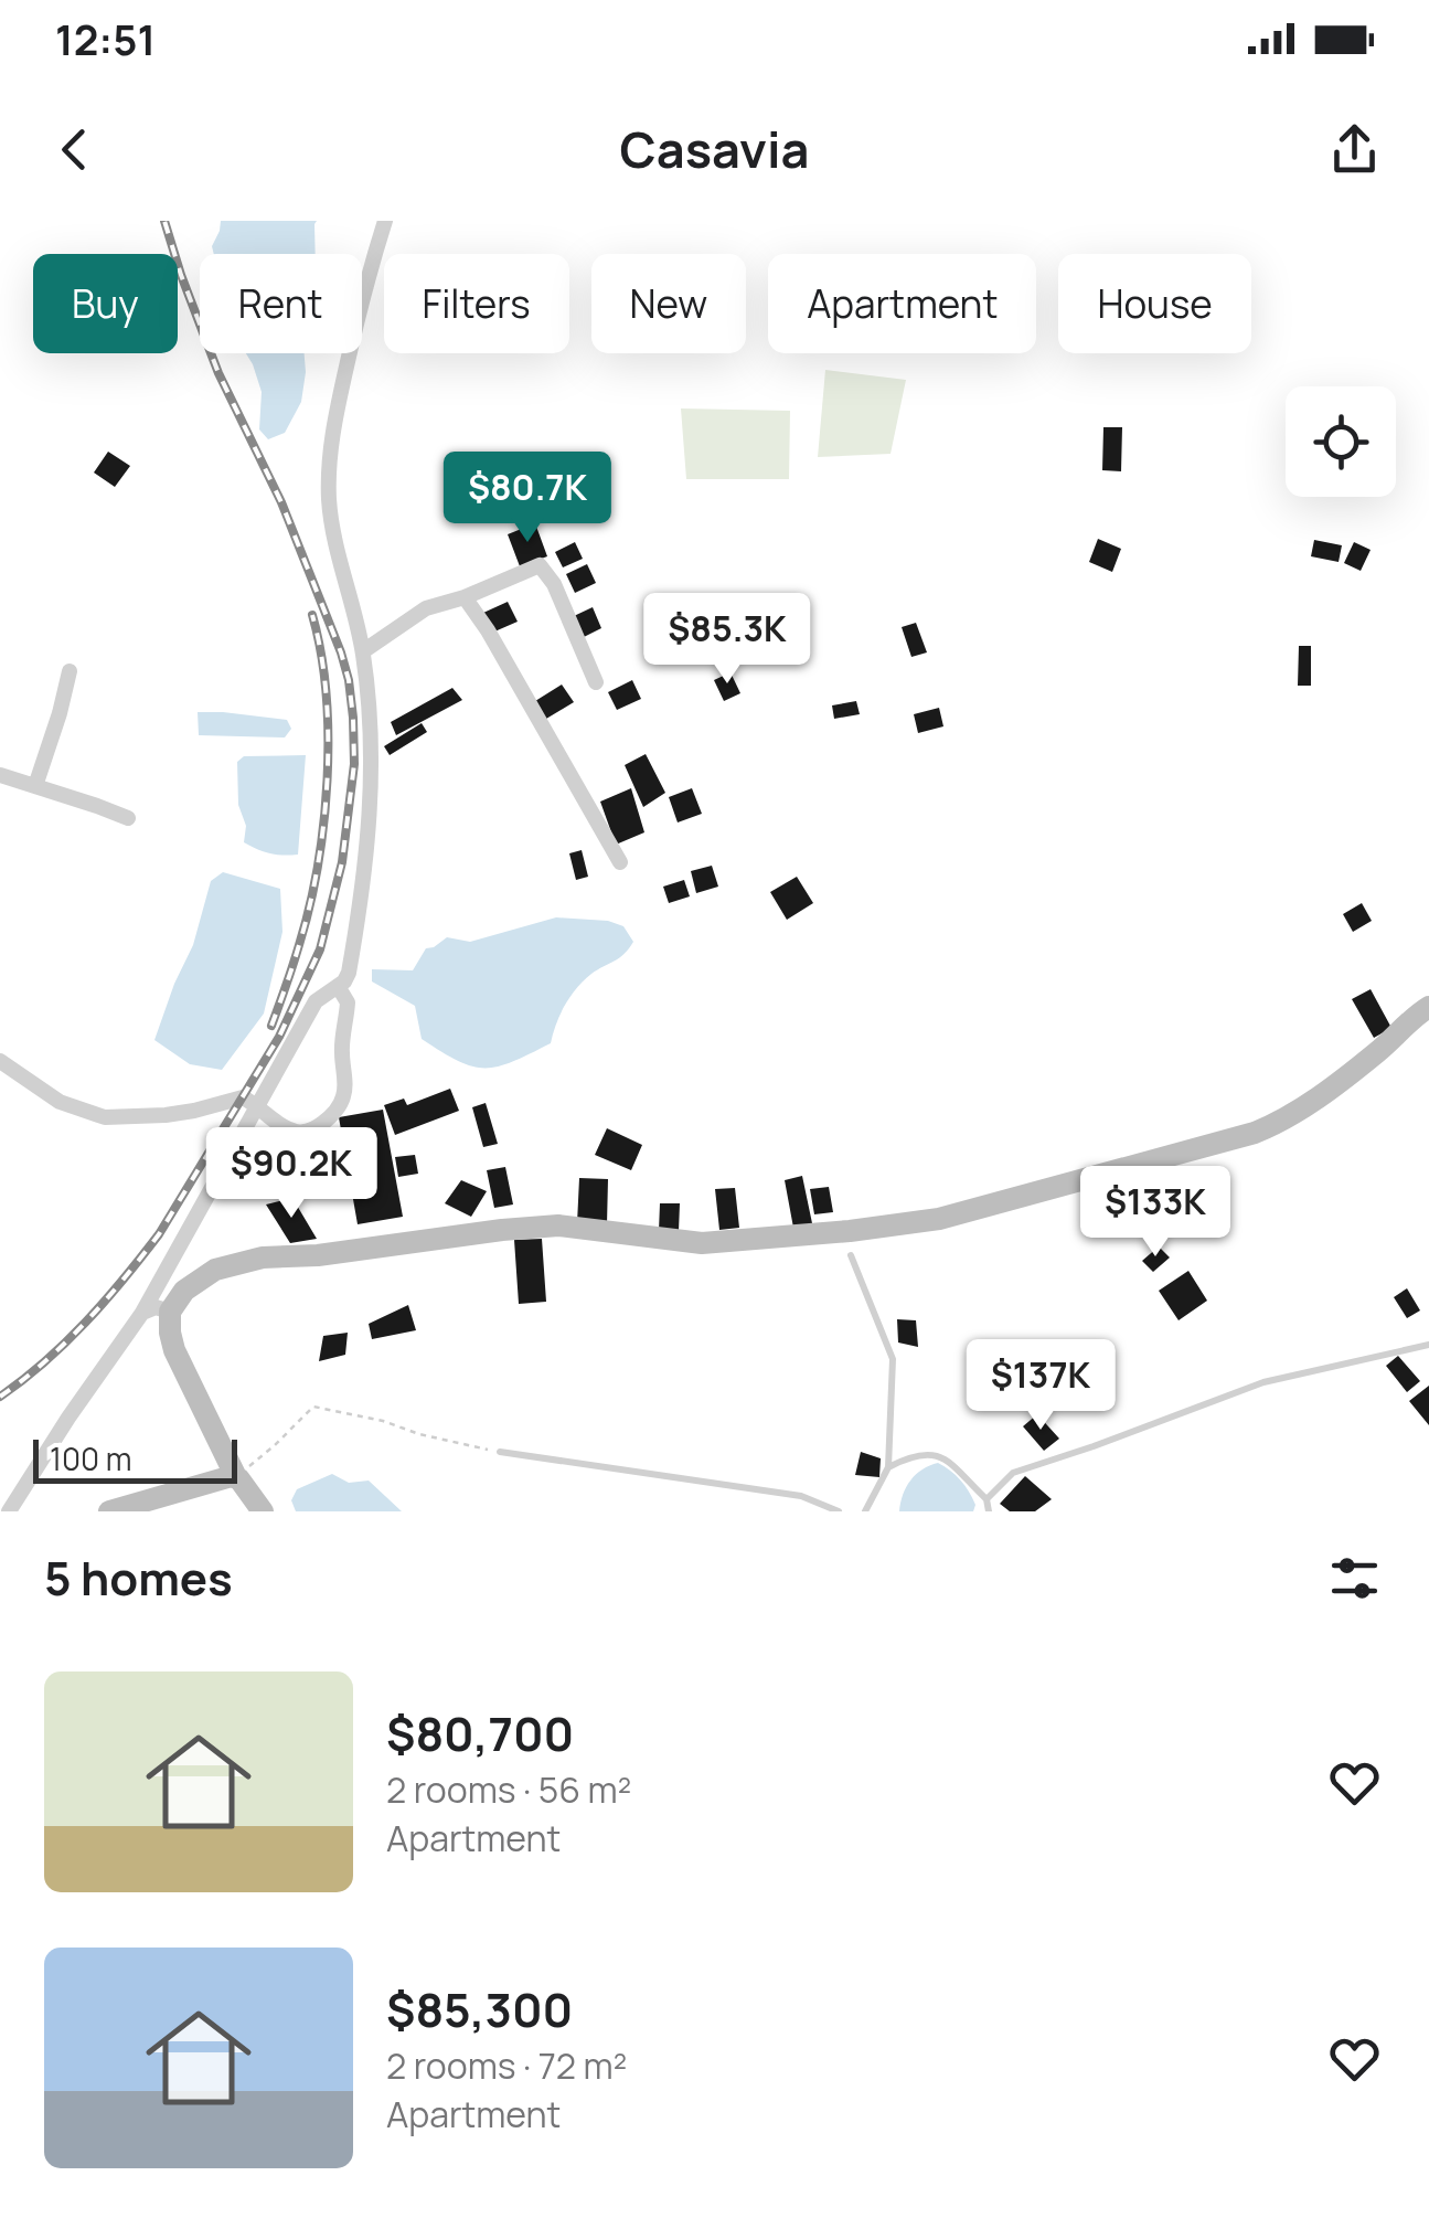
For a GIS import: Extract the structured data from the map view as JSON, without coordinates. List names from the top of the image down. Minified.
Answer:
{"scale_bar":"100 m","page":{"status":"12:51","header":"Casavia","chip":["Buy","Rent","Filters","New","Apartment","House"],"price":["$80.7K","$85.3K","$90.2K","$133K","$137K"],"scale":"100 m","heading":"5 homes","list":[{"name":"$80,700","note":"2 rooms · 56 m² · Apartment"},{"name":"$85,300","note":"2 rooms · 72 m² · Apartment"}]}}
